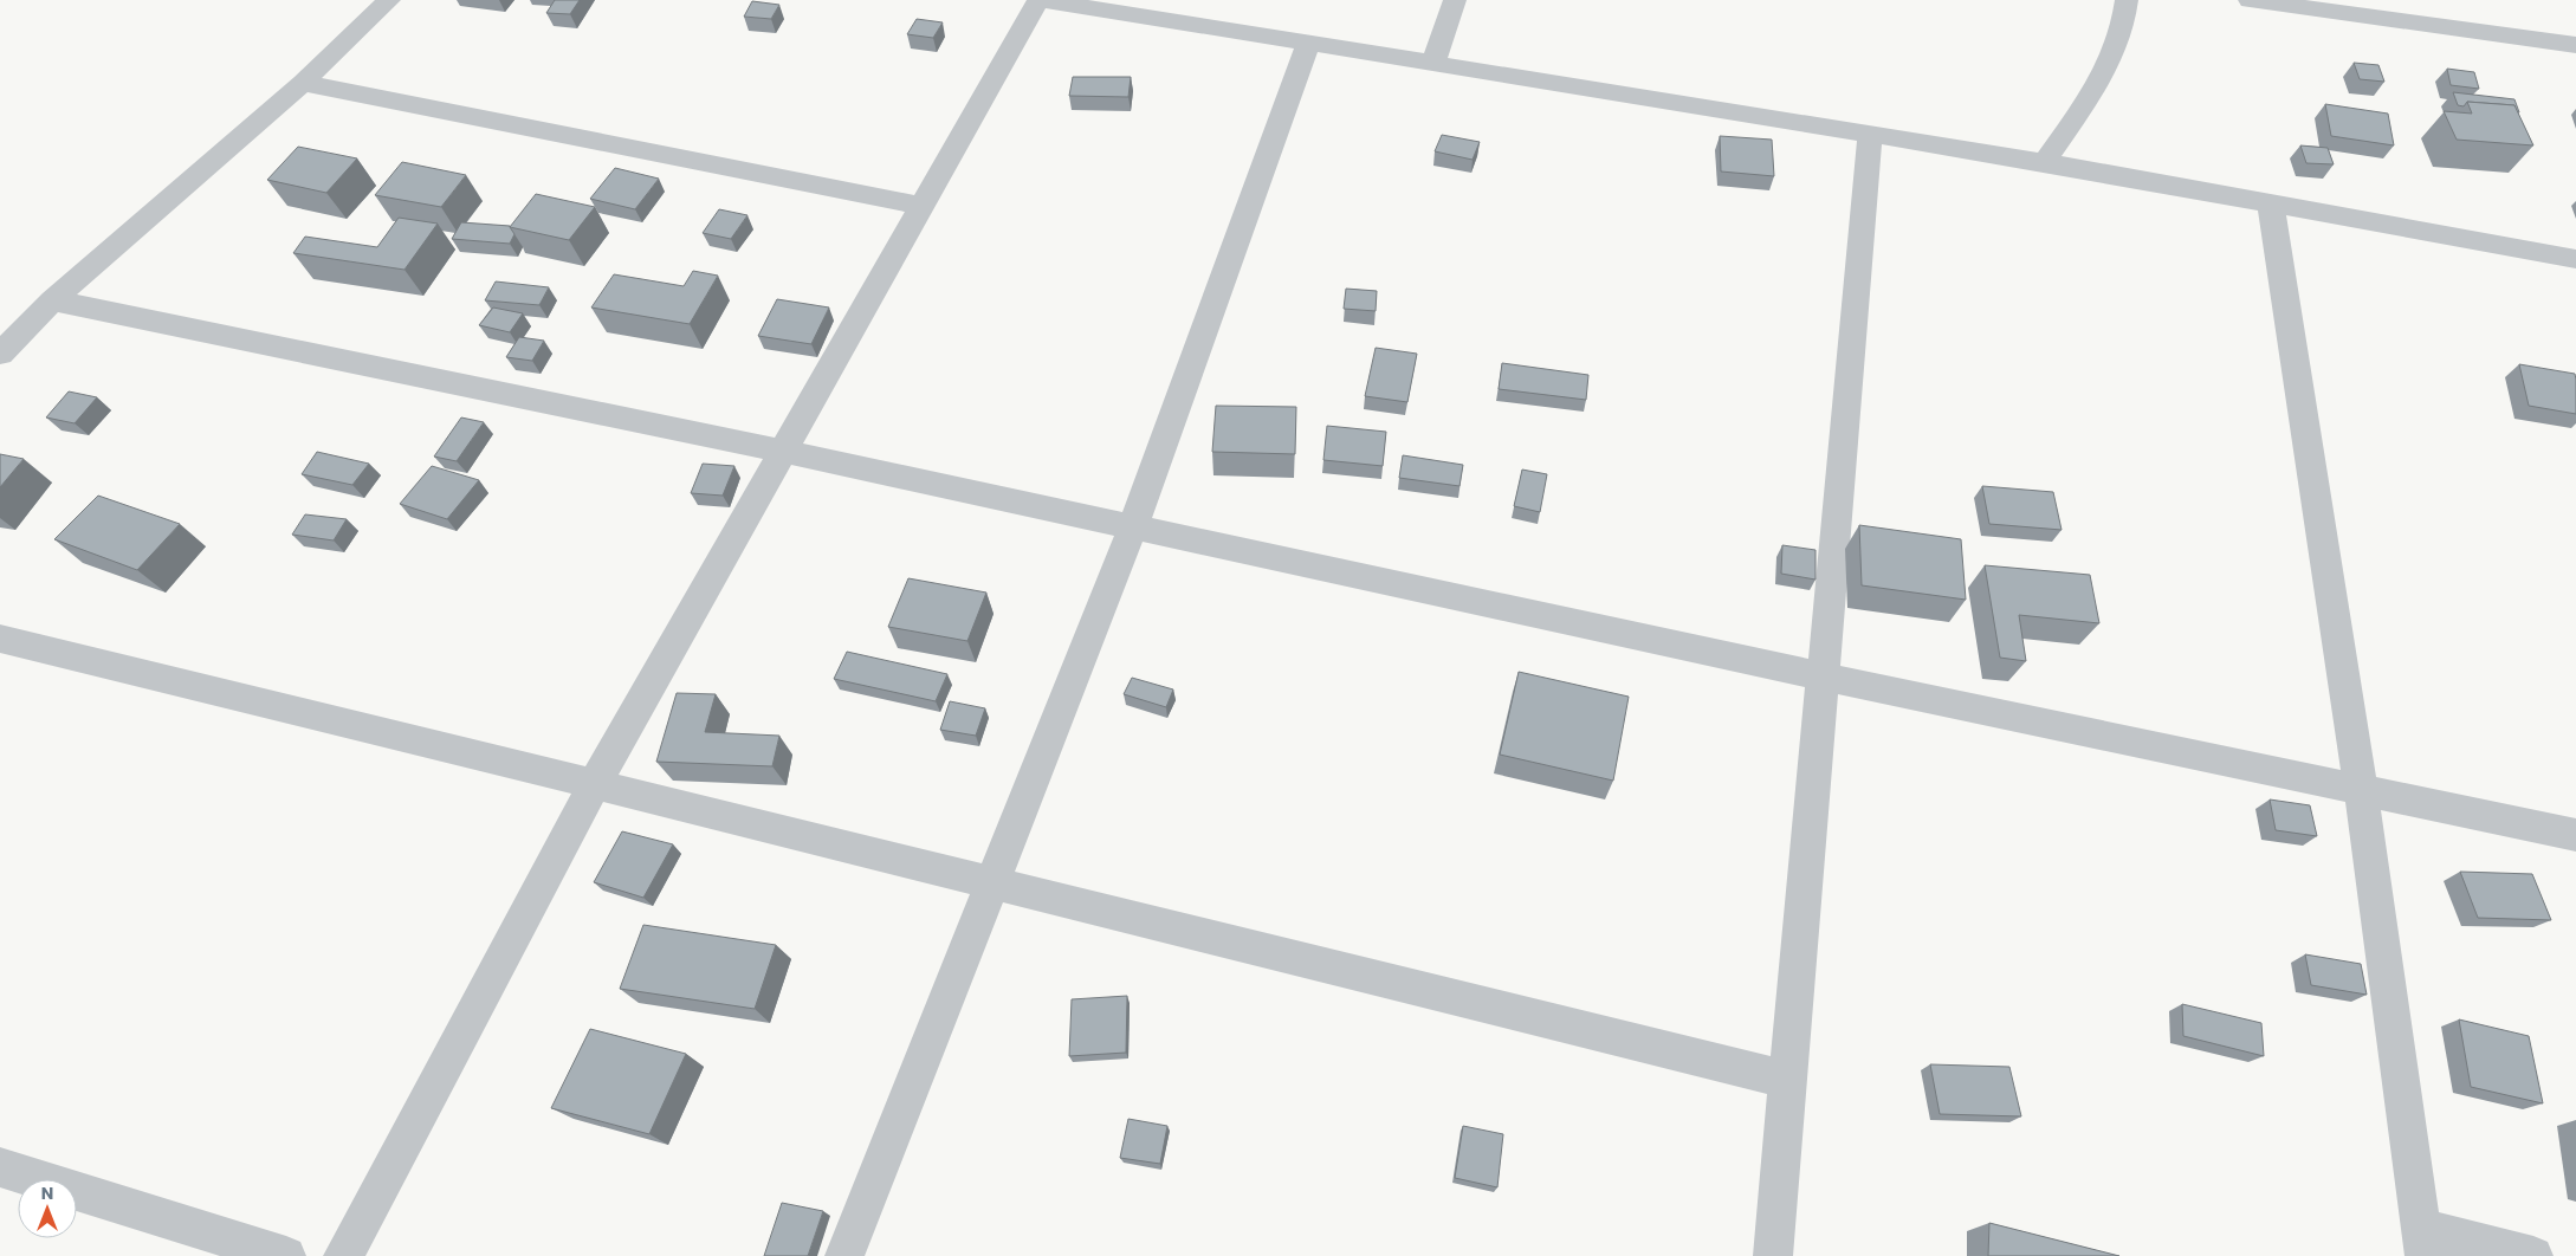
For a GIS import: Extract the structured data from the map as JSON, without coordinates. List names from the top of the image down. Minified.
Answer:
{"north":"top"}
